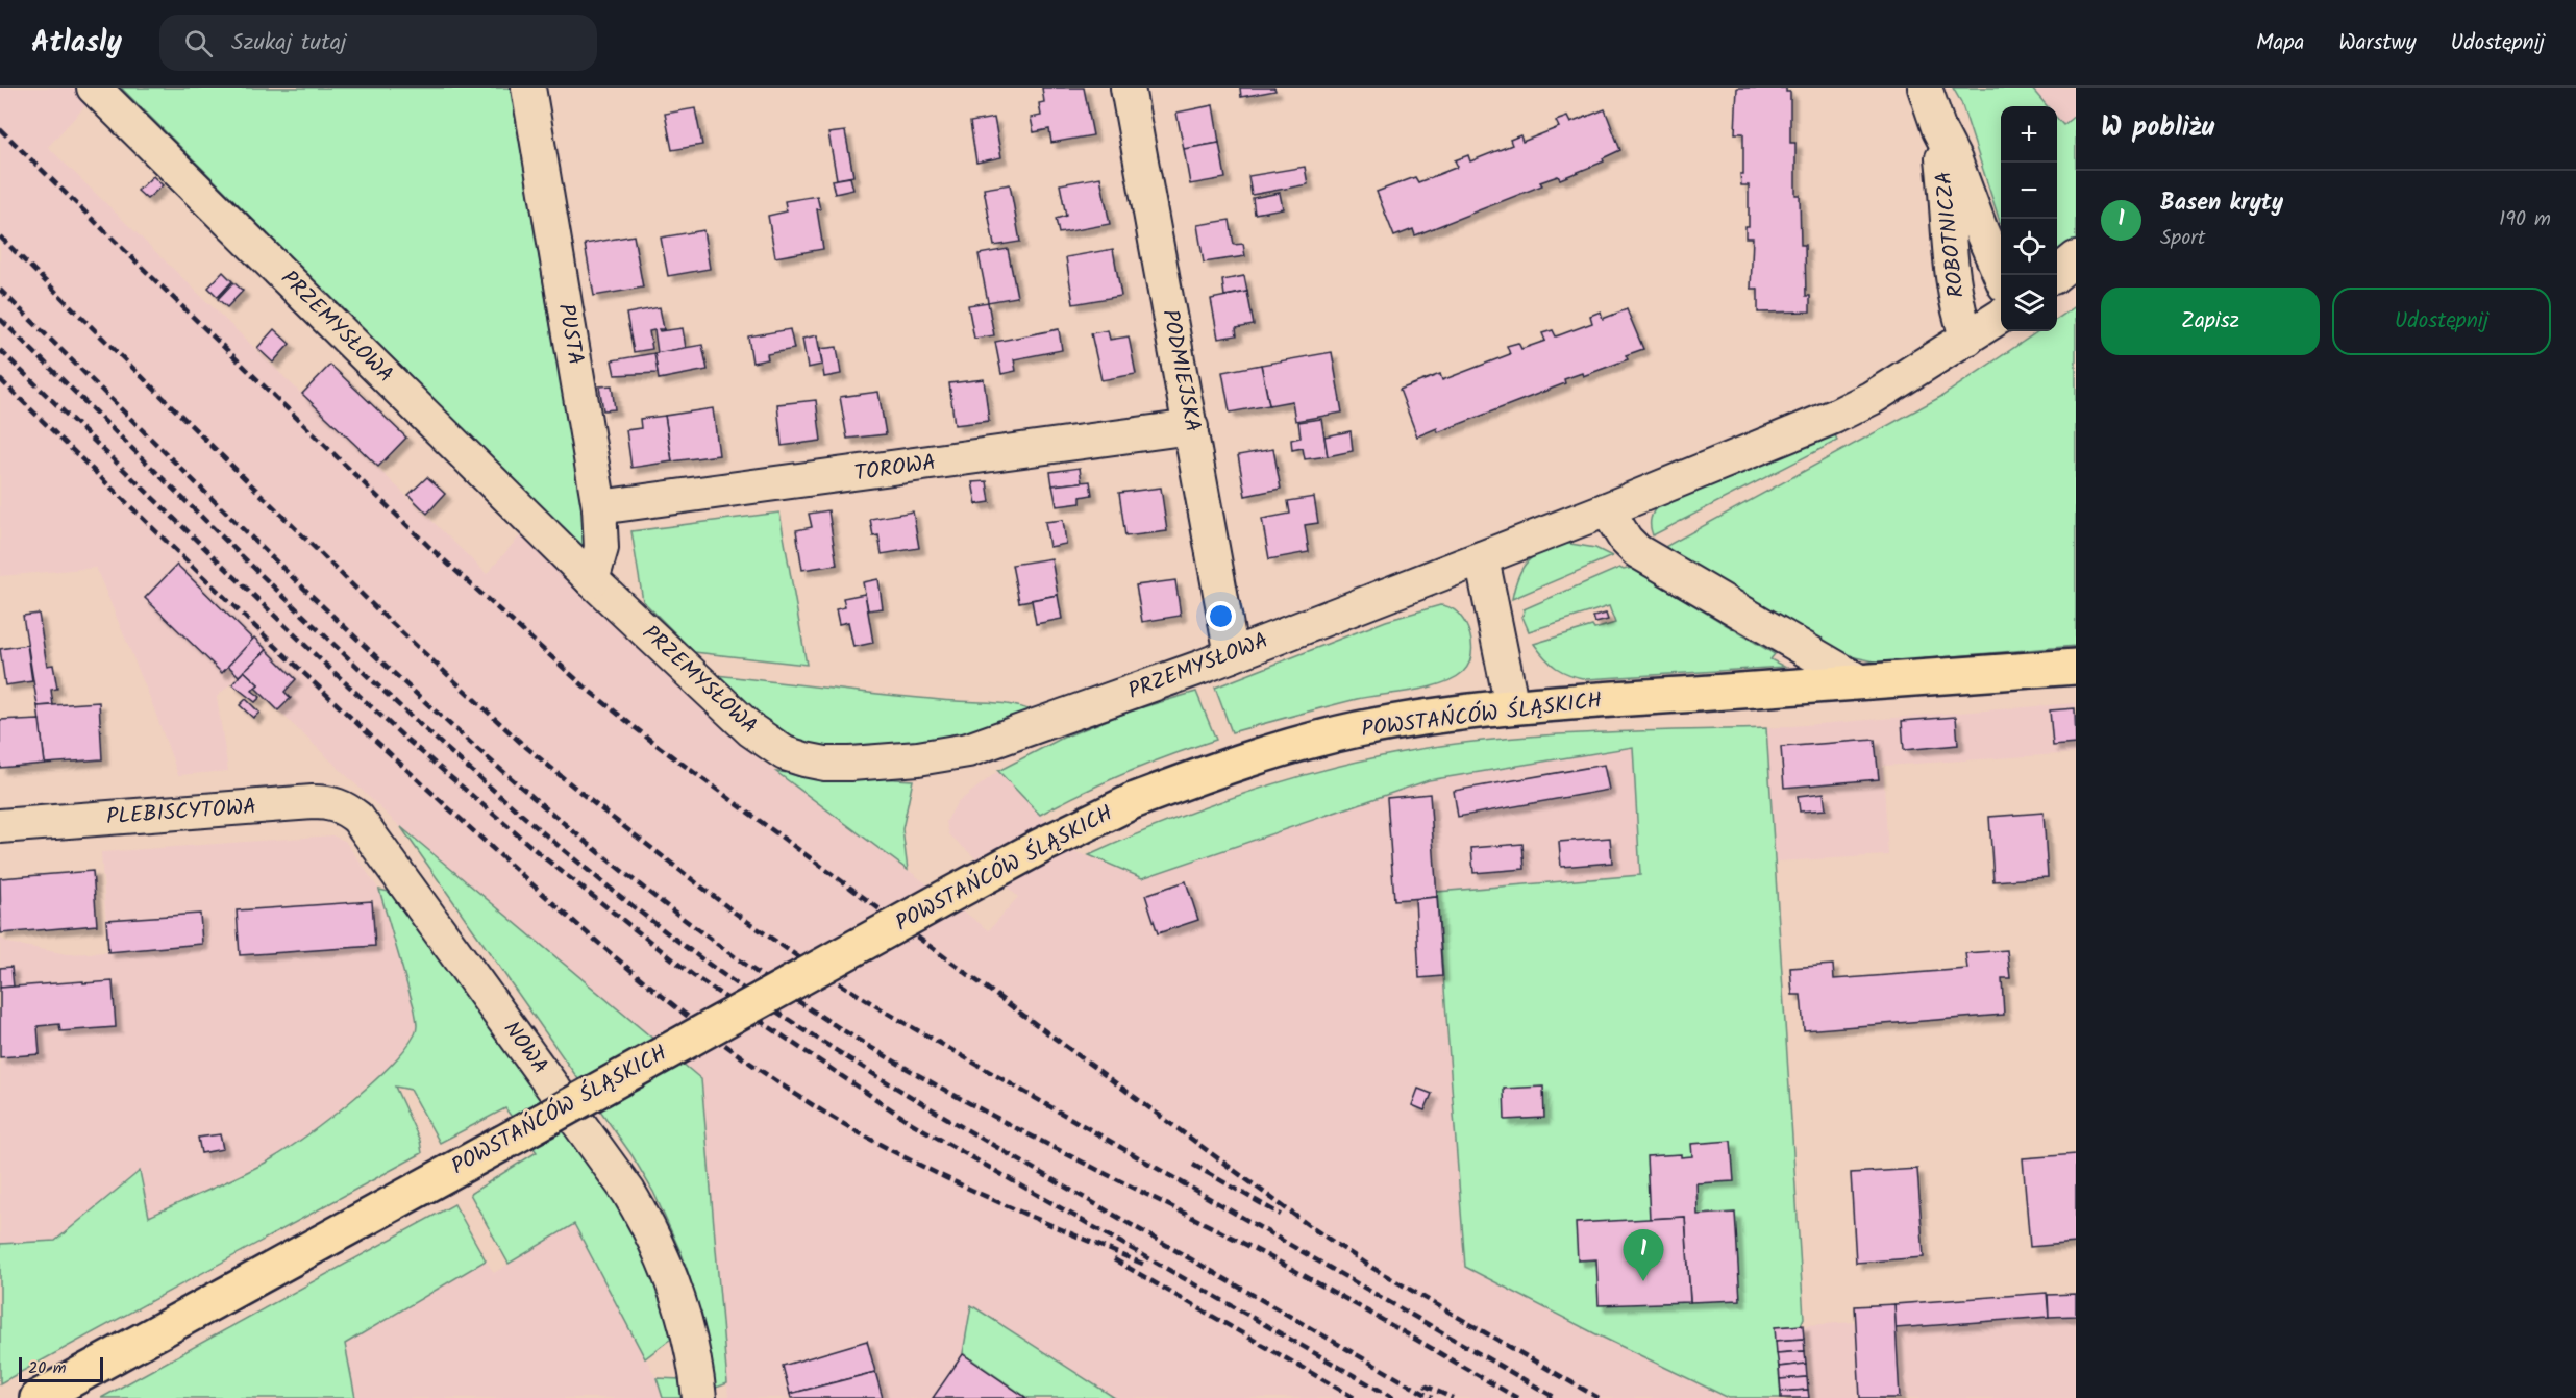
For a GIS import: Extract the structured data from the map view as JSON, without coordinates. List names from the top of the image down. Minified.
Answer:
{"streets":{"main road":["POWSTAŃCÓW ŚLĄSKICH"],"street":["ROBOTNICZA","PRZEMYSŁOWA","PUSTA","PODMIEJSKA","TOROWA","PLEBISCYTOWA","NOWA"]},"crossings":[["ROBOTNICZA","PRZEMYSŁOWA"],["PRZEMYSŁOWA","PUSTA"],["PRZEMYSŁOWA","PODMIEJSKA"],["PUSTA","TOROWA"],["PODMIEJSKA","TOROWA"],["PLEBISCYTOWA","NOWA"]],"scale_bar":"20 m","page":{"header":"Atlasly","search":"Szukaj tutaj","nav":["Mapa","Warstwy","Udostępnij"],"heading":"W pobliżu","map_buttons":["+","−"],"list":[{"mark":"1","name":"Basen kryty","note":"Sport","value":"190 m"}],"buttons":["Zapisz","Udostępnij"],"pins":"1","scale":"20 m"}}
